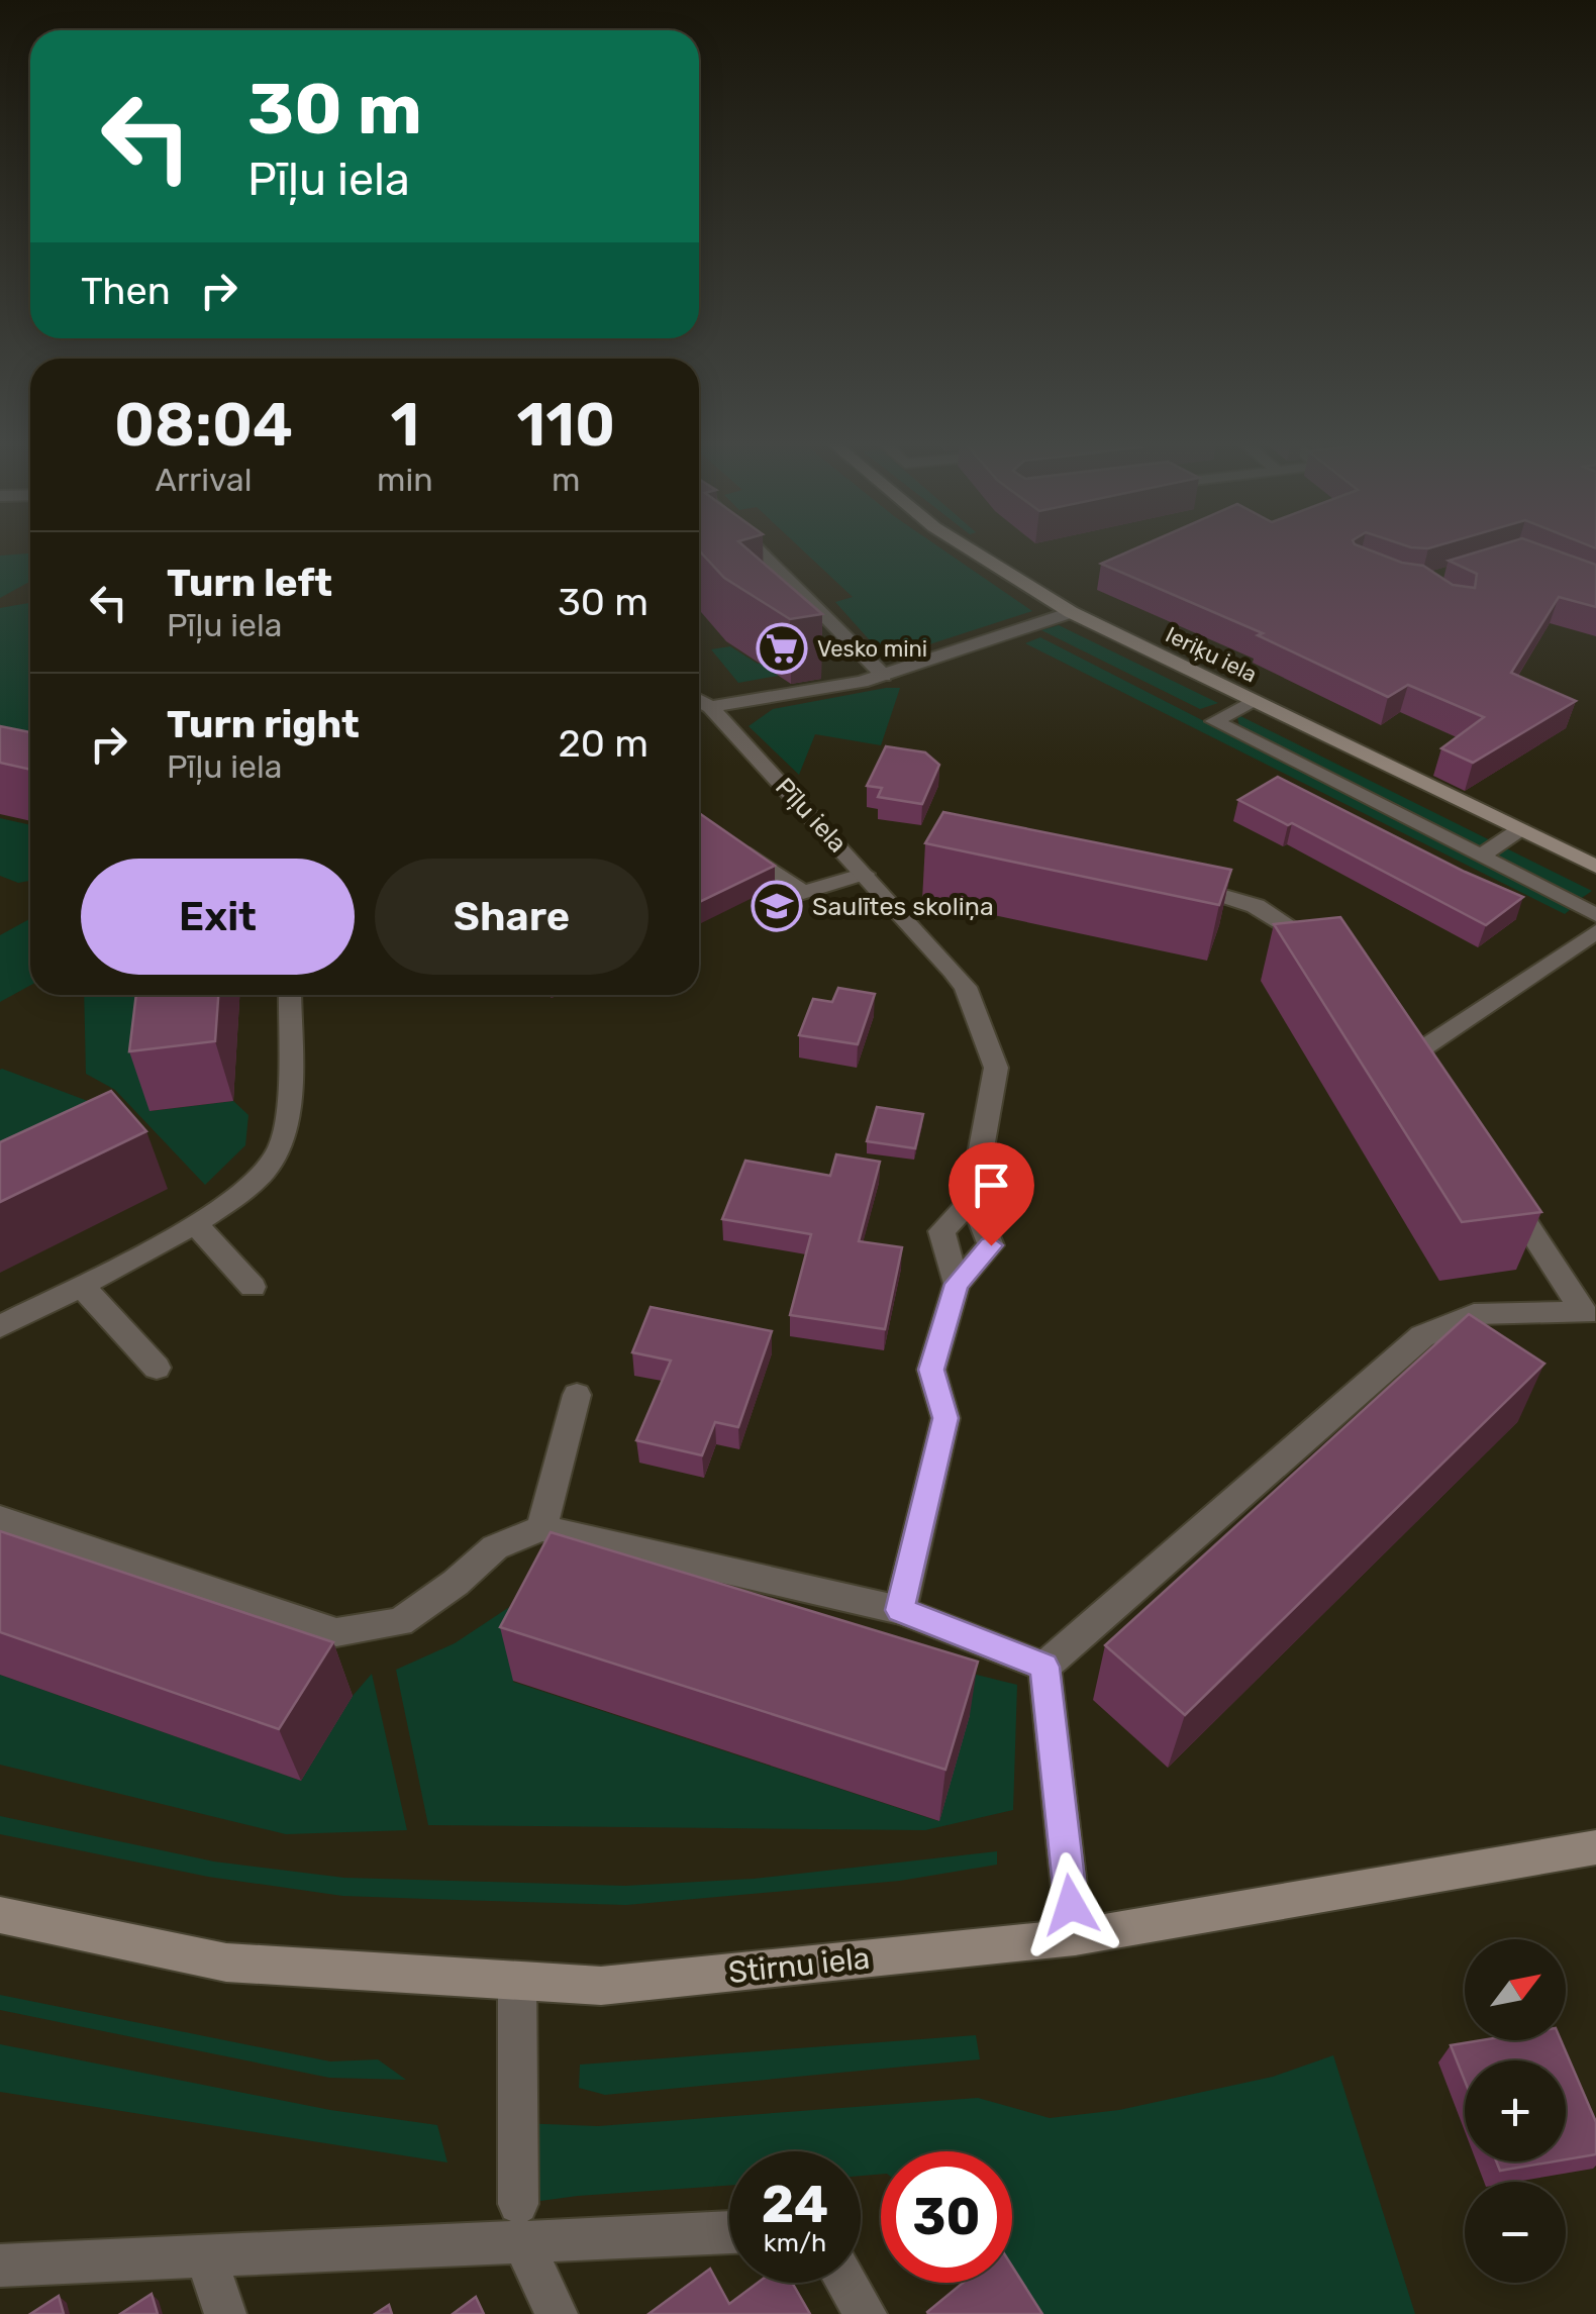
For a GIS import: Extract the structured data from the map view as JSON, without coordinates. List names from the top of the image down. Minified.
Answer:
{"streets":{"street":["Ieriķu iela","Pīļu iela","Stirnu iela"]},"places":{"supermarket":["Vesko mini"],"school or university":["Saulītes skoliņa"]},"north":"top right","page":{"turn":["30 m","Pīļu iela"],"then":"Then","eta":["08:04","Arrival","1","min","110","m"],"list":[{"name":"Turn left","note":"Pīļu iela","value":"30 m"},{"name":"Turn right","note":"Pīļu iela","value":"20 m"}],"buttons":["Exit","Share"],"map_buttons":["+","−"],"speed":"24 km/h","limit":"30"}}
